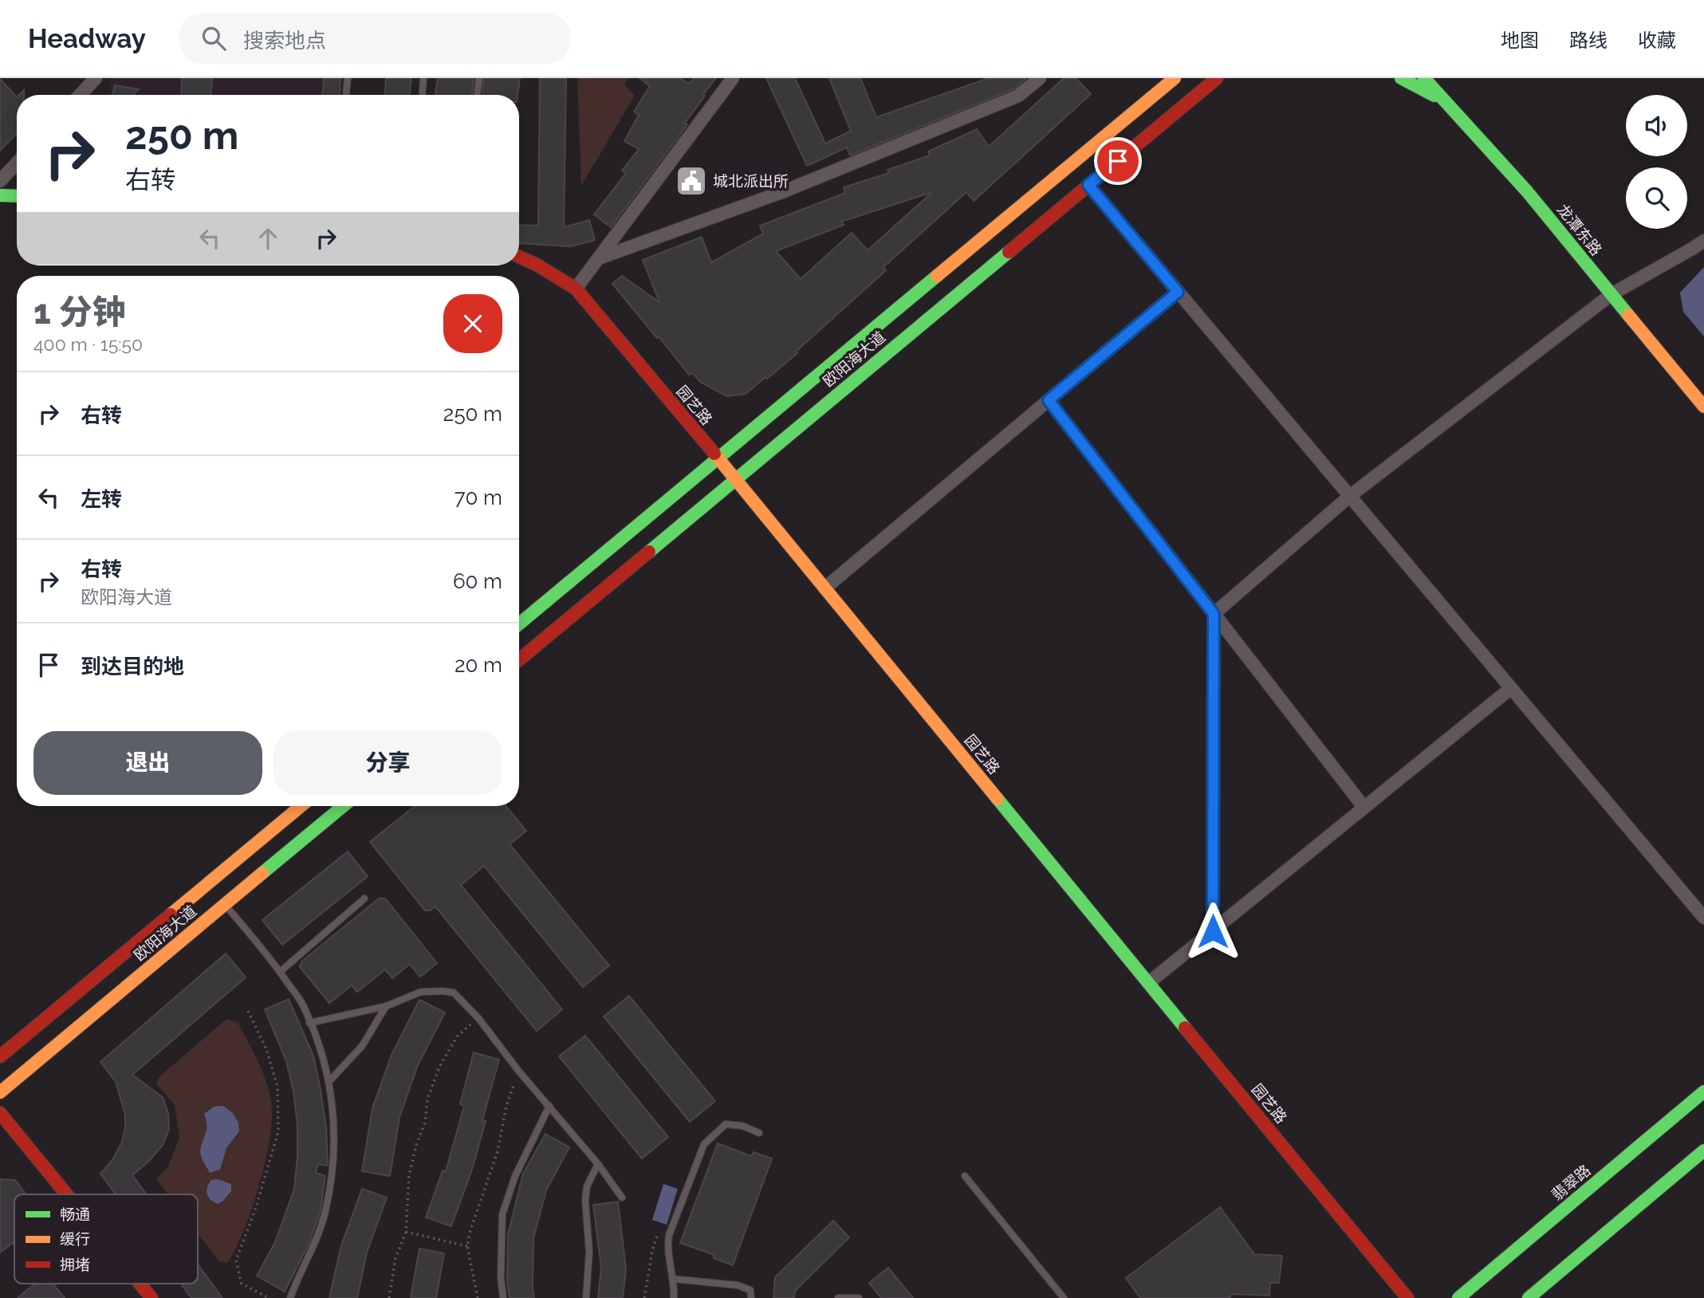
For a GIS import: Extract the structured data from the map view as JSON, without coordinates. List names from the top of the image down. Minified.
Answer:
{"streets":{"main road":["龙潭东路","欧阳海大道","园艺路","翡翠路"]},"crossings":[["欧阳海大道","园艺路"]],"places":{"public building":["城北派出所"]},"legend":["畅通","缓行","拥堵"],"page":{"header":"Headway","search":"搜索地点","nav":["地图","路线","收藏"],"turn":["250 m","右转"],"heading":["1 分钟","400 m · 15:50"],"list":[{"name":"右转","value":"250 m"},{"name":"左转","value":"70 m"},{"name":"右转","note":"欧阳海大道","value":"60 m"},{"name":"到达目的地","value":"20 m"}],"buttons":["退出","分享"]}}
